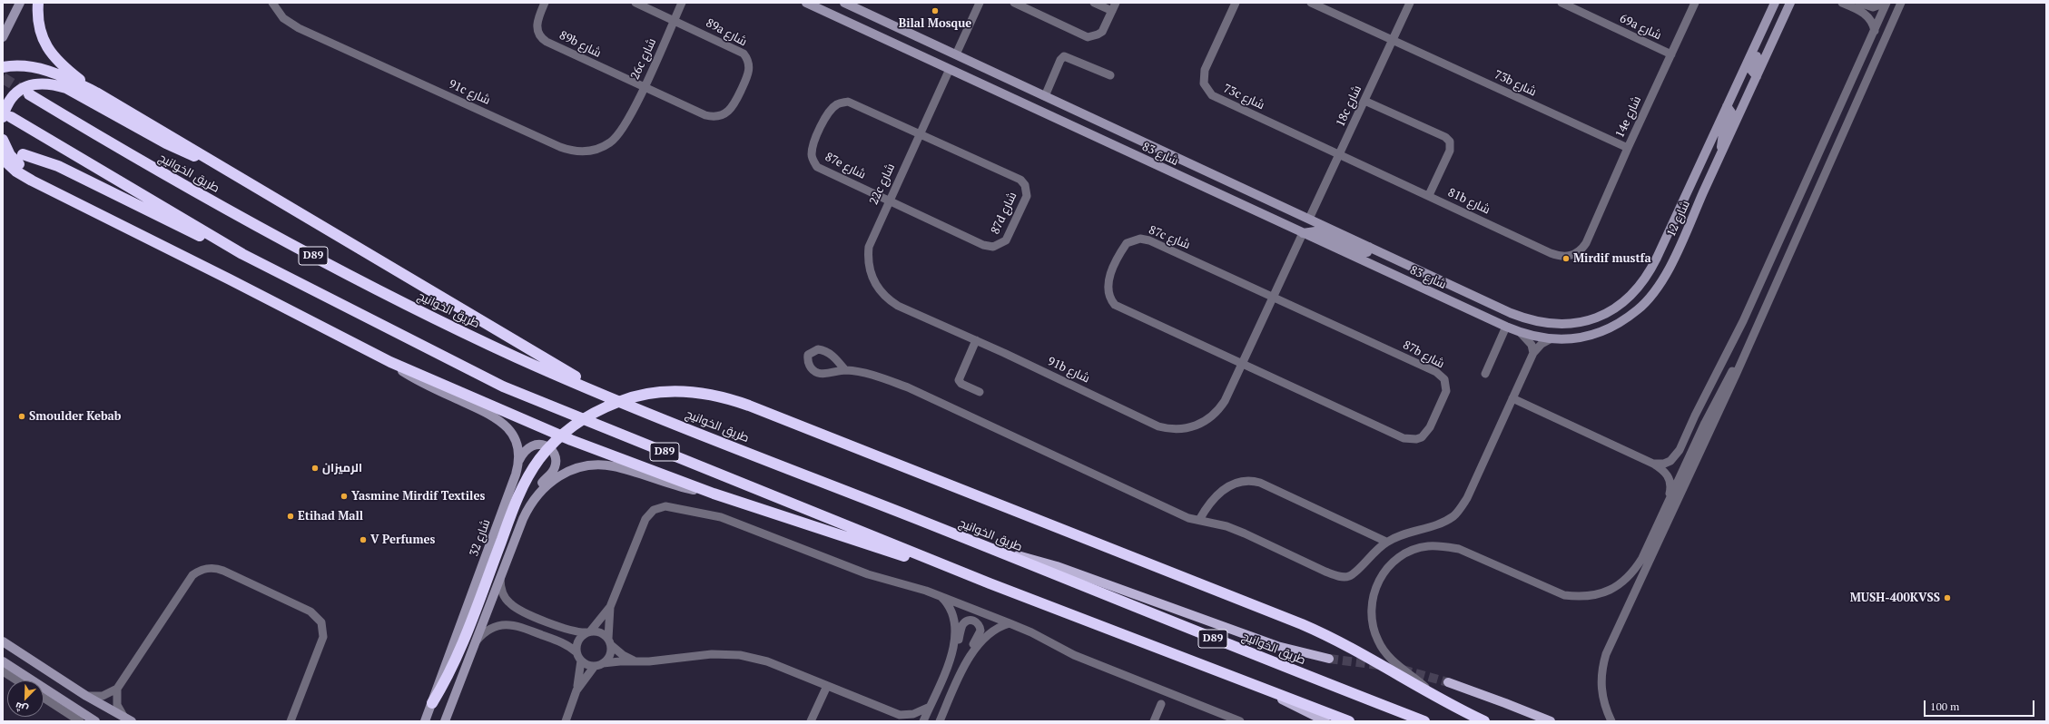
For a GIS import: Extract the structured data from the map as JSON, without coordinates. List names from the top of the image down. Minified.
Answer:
{"streets":{"highway":["طريق الخوانيج","D89"],"street":["69a شارع","89a شارع","89b شارع","26c شارع","73b شارع","91c شارع","73c شارع","18c شارع","14e شارع","شارع 83","87e شارع","22c شارع","81b شارع","87d شارع","شارع 12","87c شارع","87b شارع","91b شارع","شارع 32"]},"crossings":[["69a شارع","14e شارع"],["89a شارع","89b شارع"],["89a شارع","26c شارع"],["89b شارع","26c شارع"],["26c شارع","91c شارع"],["73b شارع","18c شارع"],["73b شارع","14e شارع"],["73c شارع","18c شارع"],["73c شارع","81b شارع"],["18c شارع","شارع 83"],["18c شارع","81b شارع"],["14e شارع","81b شارع"],["شارع 83","22c شارع"],["شارع 83","شارع 12"],["87e شارع","22c شارع"],["87e شارع","87d شارع"],["22c شارع","87d شارع"],["22c شارع","91b شارع"],["87c شارع","87b شارع"],["87c شارع","91b شارع"],["87b شارع","91b شارع"]],"places":["Bilal Mosque","Mirdif mustfa","Smoulder Kebab","الرميزان","Yasmine Mirdif Textiles","Etihad Mall","V Perfumes","MUSH-400KVSS"],"scale_bar":"100 m","north":"bottom left"}
